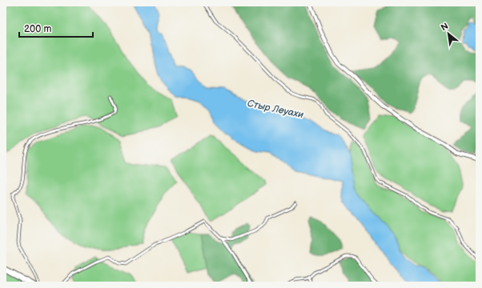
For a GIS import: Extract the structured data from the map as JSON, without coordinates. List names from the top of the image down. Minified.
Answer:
{"water":["Стыр Леуахи"],"scale_bar":"200 m","north":"top left"}
